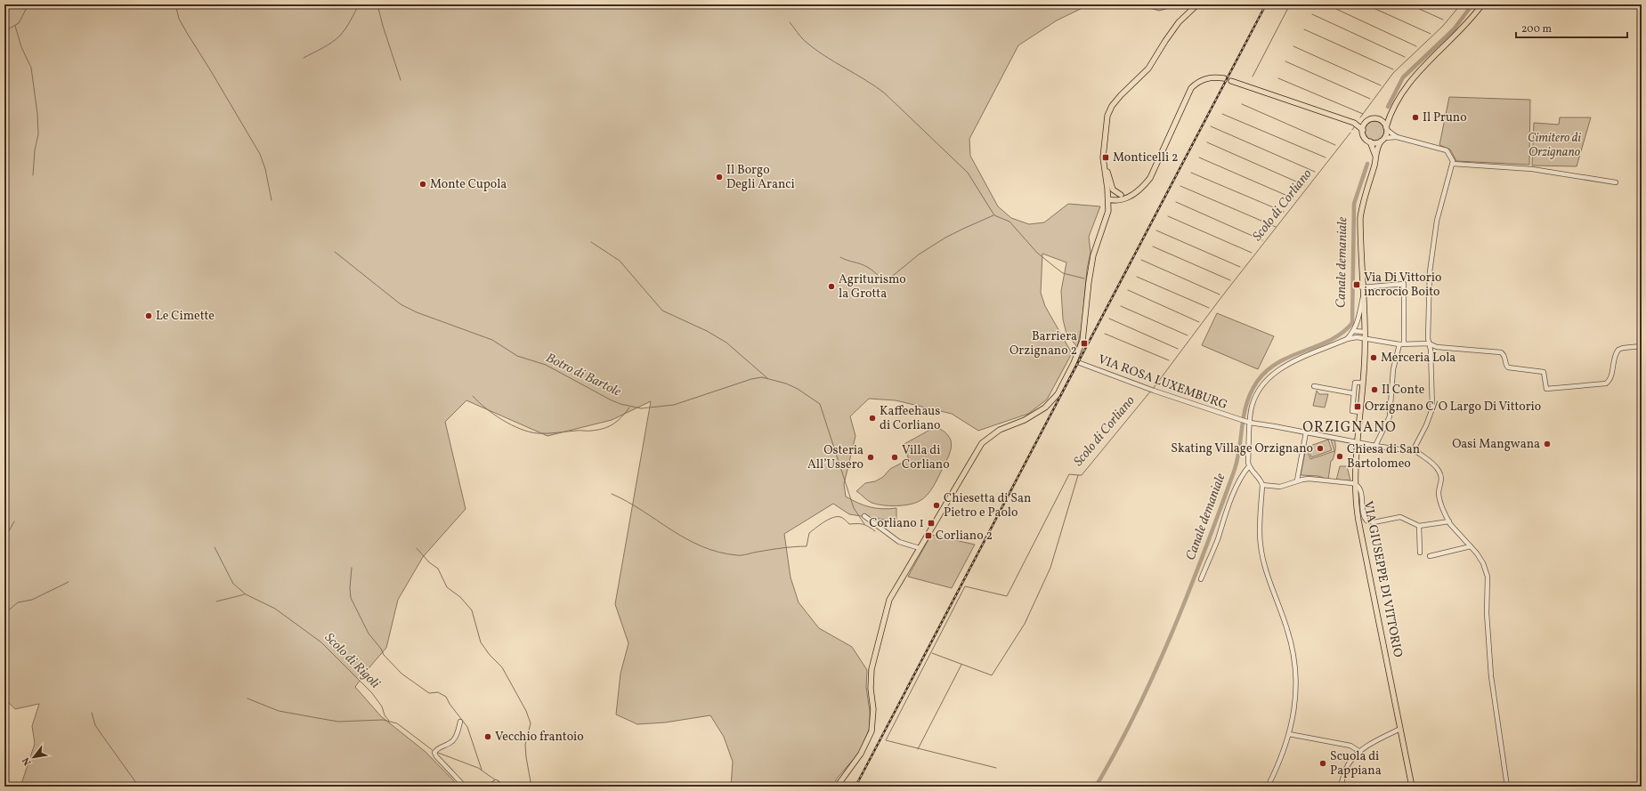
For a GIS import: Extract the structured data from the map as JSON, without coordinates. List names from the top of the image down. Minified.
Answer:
{"streets":{"main road":["VIA GIUSEPPE DI VITTORIO"],"street":["VIA ROSA LUXEMBURG"]},"districts":["ORZIGNANO"],"water":["Scolo di Corliano","Canale demaniale","Botro di Bartole","Scolo di Rigoli"],"parks":["Cimitero di Orzignano"],"places":{"other":["Il Pruno","Il Borgo Degli Aranci","Monte Cupola","Agriturismo la Grotta","Le Cimette","Merceria Lola","Il Conte","Kaffeehaus di Corliano","Oasi Mangwana","Skating Village Orzignano","Chiesa di San Bartolomeo","Osteria All’Ussero","Villa di Corliano","Chiesetta di San Pietro e Paolo","Vecchio frantoio","Scuola di Pappiana"],"transit":["Monticelli 2","Via Di Vittorio incrocio Boito","Barriera Orzignano 2","Orzignano C/O Largo Di Vittorio","Corliano 1","Corliano 2"]},"scale_bar":"200 m","north":"bottom left"}
